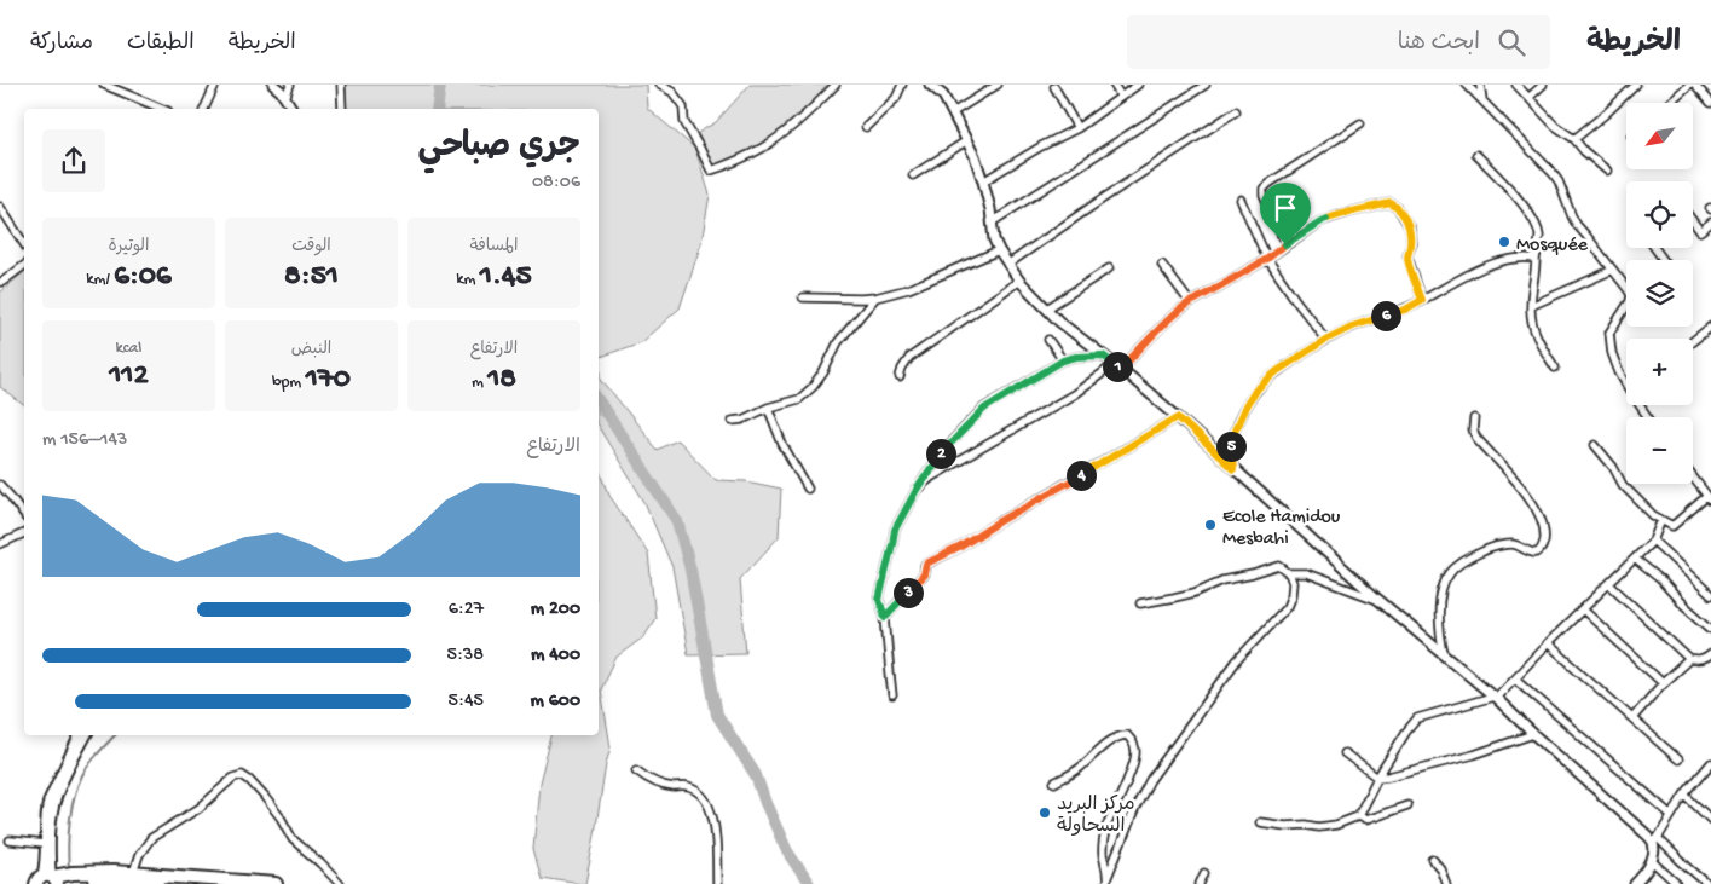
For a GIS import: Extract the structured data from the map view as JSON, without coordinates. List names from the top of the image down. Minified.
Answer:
{"places":["Mosquée","Ecole Hamidou Mesbahi","مركز البريد السحاولة"],"north":"bottom left","page":{"header":"الخريطة","search":"ابحث هنا","nav":["الخريطة","الطبقات","مشاركة"],"map_buttons":["+","−"],"heading":["جري صباحي","08:06"],"stats":[["المسافة","1.45 km"],["الوقت","8:51"],["الوتيرة","6:06 /km"],["الارتفاع","18 m"],["النبض","170 bpm"],["kcal","112"]],"pins":["6","1","5","2","4","3"],"chart":["الارتفاع","143–156 m"],"list":[{"name":"200 m","note":"6:27"},{"name":"400 m","note":"5:38"},{"name":"600 m","note":"5:45"}]}}
